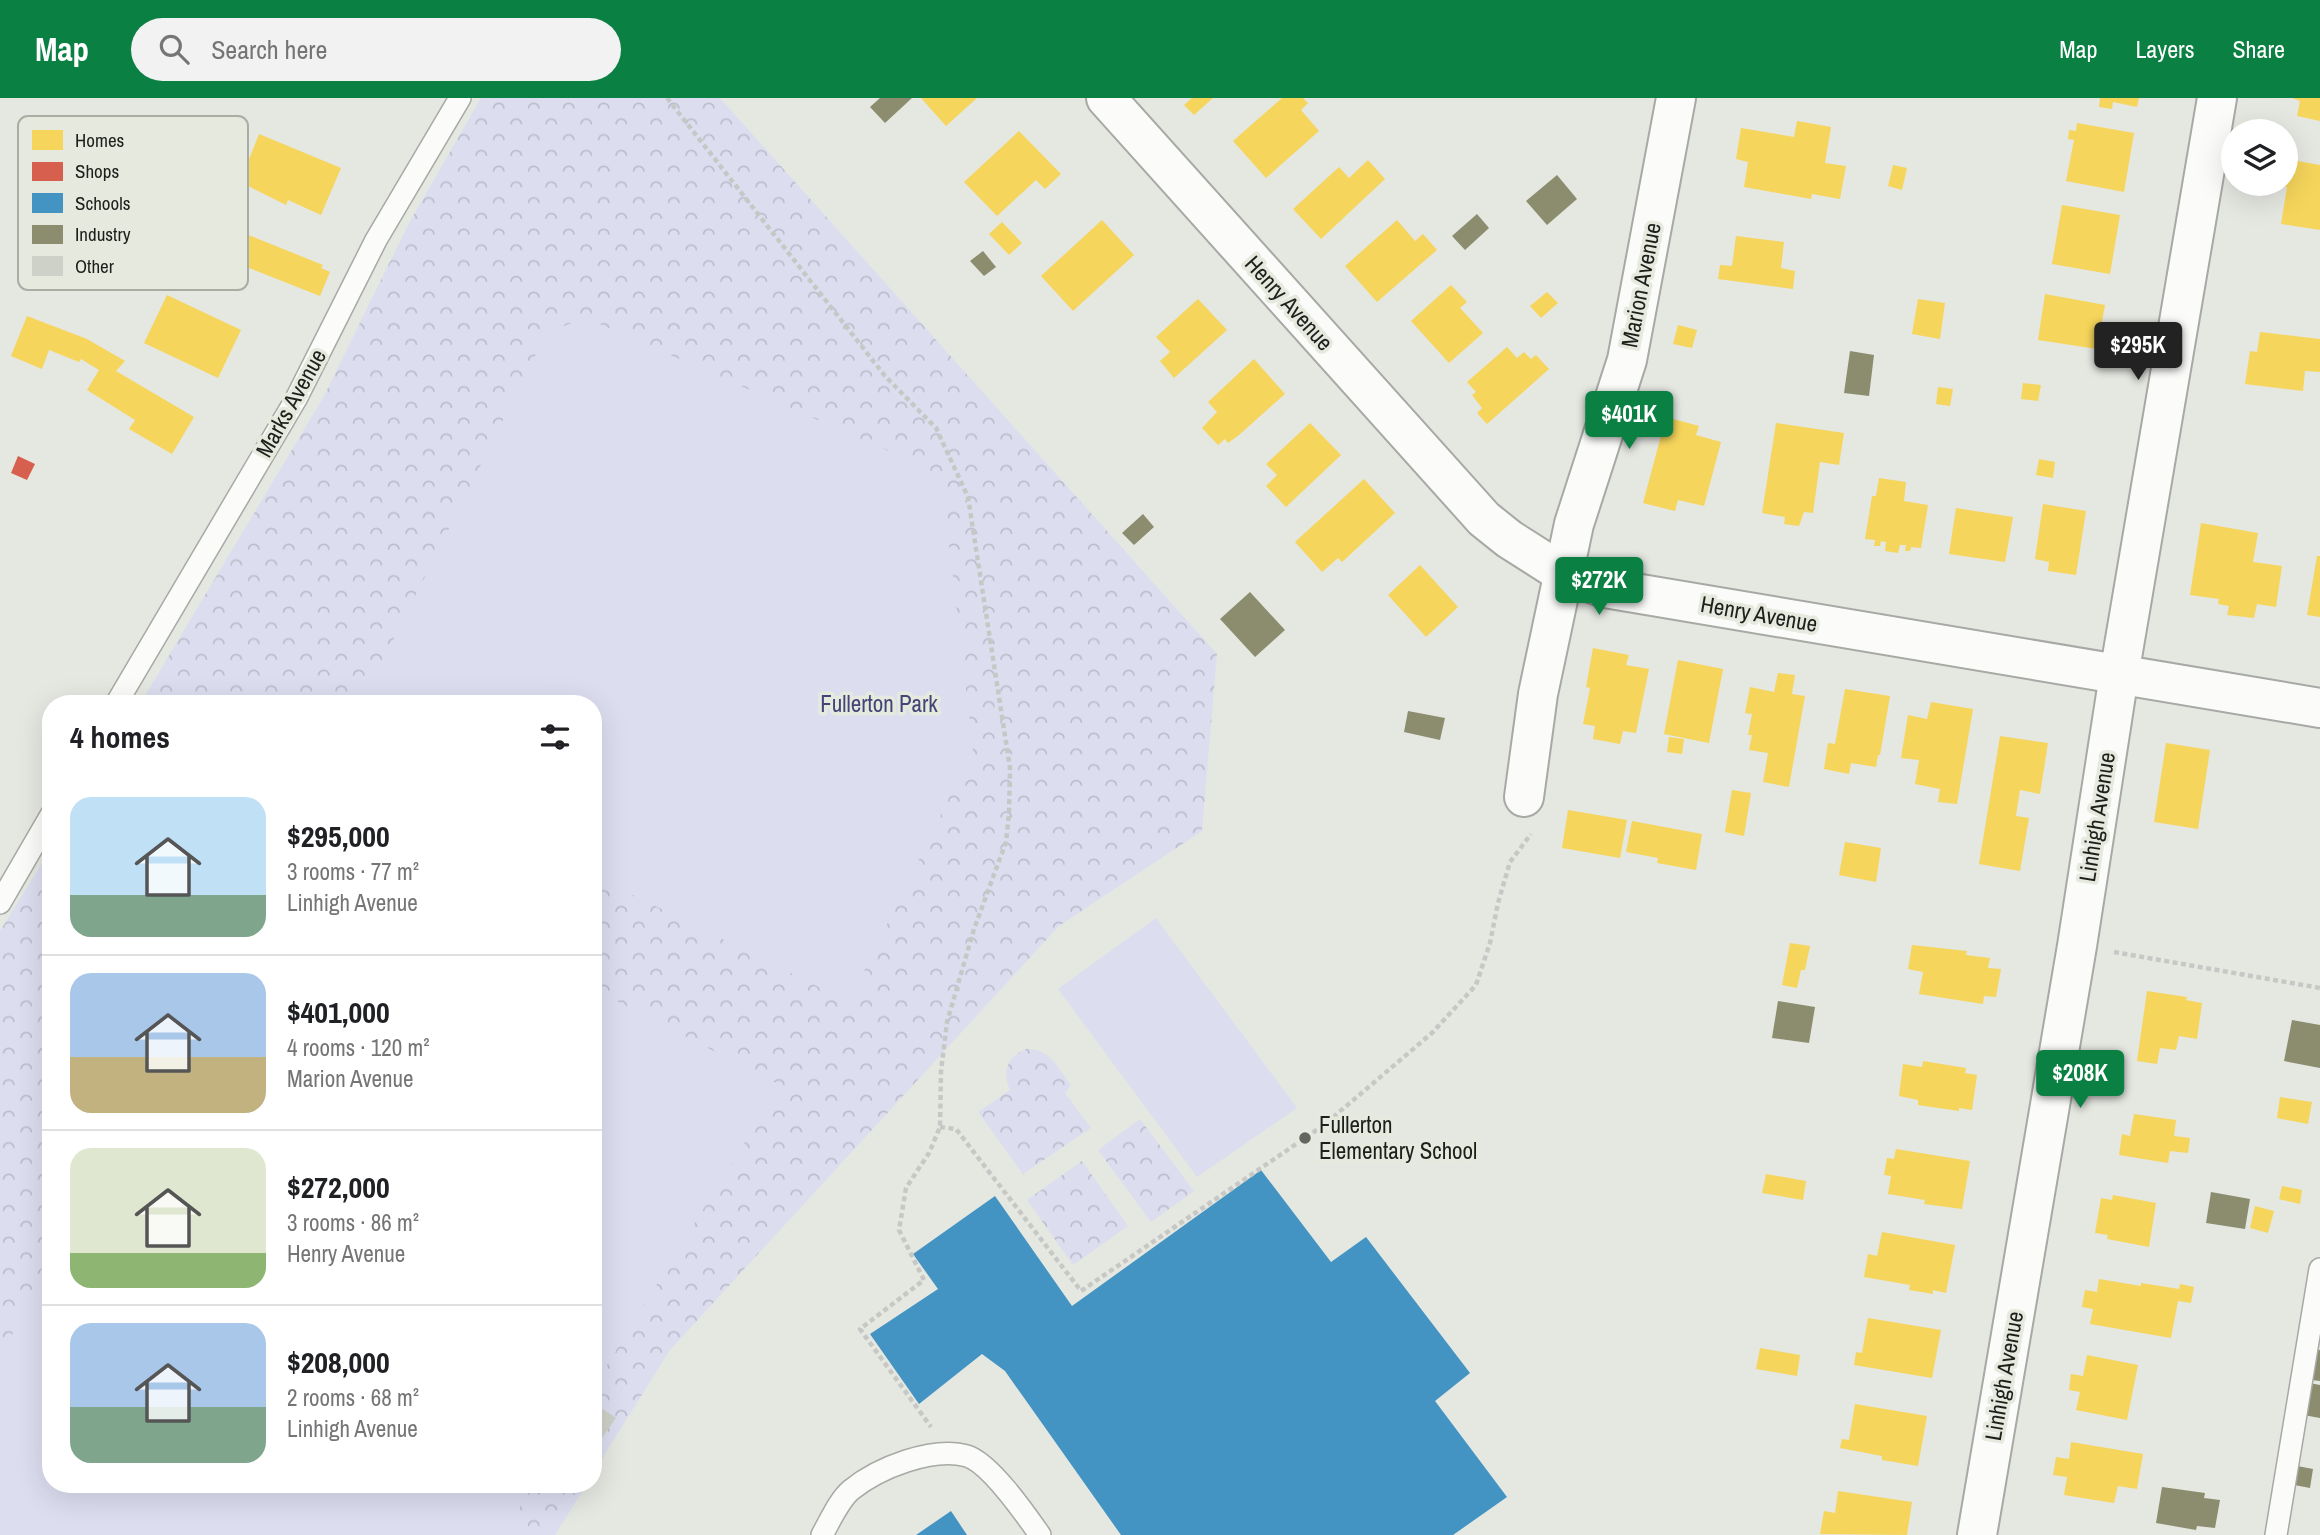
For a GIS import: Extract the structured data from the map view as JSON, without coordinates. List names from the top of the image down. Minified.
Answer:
{"streets":{"street":["Marion Avenue","Henry Avenue","Linhigh Avenue"],"lane":["Marks Avenue"]},"crossings":[["Marion Avenue","Henry Avenue"],["Henry Avenue","Linhigh Avenue"]],"parks":["Fullerton Park"],"places":["Fullerton Elementary School"],"legend":["Homes","Shops","Schools","Industry","Other"],"page":{"header":"Map","search":"Search here","nav":["Map","Layers","Share"],"price":["$295K","$401K","$272K","$208K"],"heading":"4 homes","list":[{"name":"$295,000","note":"3 rooms · 77 m² · Linhigh Avenue"},{"name":"$401,000","note":"4 rooms · 120 m² · Marion Avenue"},{"name":"$272,000","note":"3 rooms · 86 m² · Henry Avenue"},{"name":"$208,000","note":"2 rooms · 68 m² · Linhigh Avenue"}]}}
